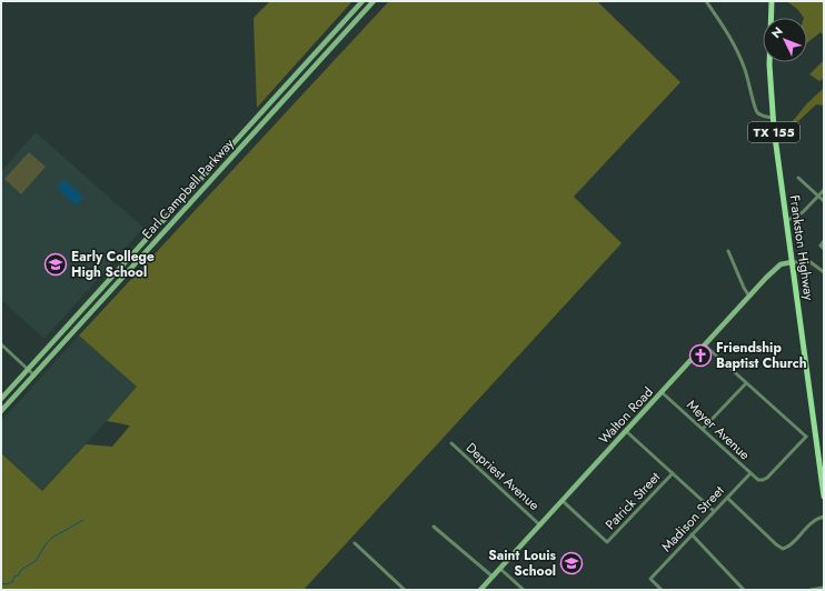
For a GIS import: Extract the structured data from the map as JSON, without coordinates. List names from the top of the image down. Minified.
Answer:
{"streets":{"main road":["TX 155","Earl Campbell Parkway","Frankston Highway","Walton Road"],"street":["Meyer Avenue","Depriest Avenue","Patrick Street","Madison Street"]},"crossings":[["Frankston Highway","Walton Road"],["Walton Road","Meyer Avenue"],["Walton Road","Depriest Avenue"],["Walton Road","Patrick Street"],["Meyer Avenue","Madison Street"]],"places":{"school or university":["Early College High School","Saint Louis School"],"church":["Friendship Baptist Church"]},"north":"top left"}
